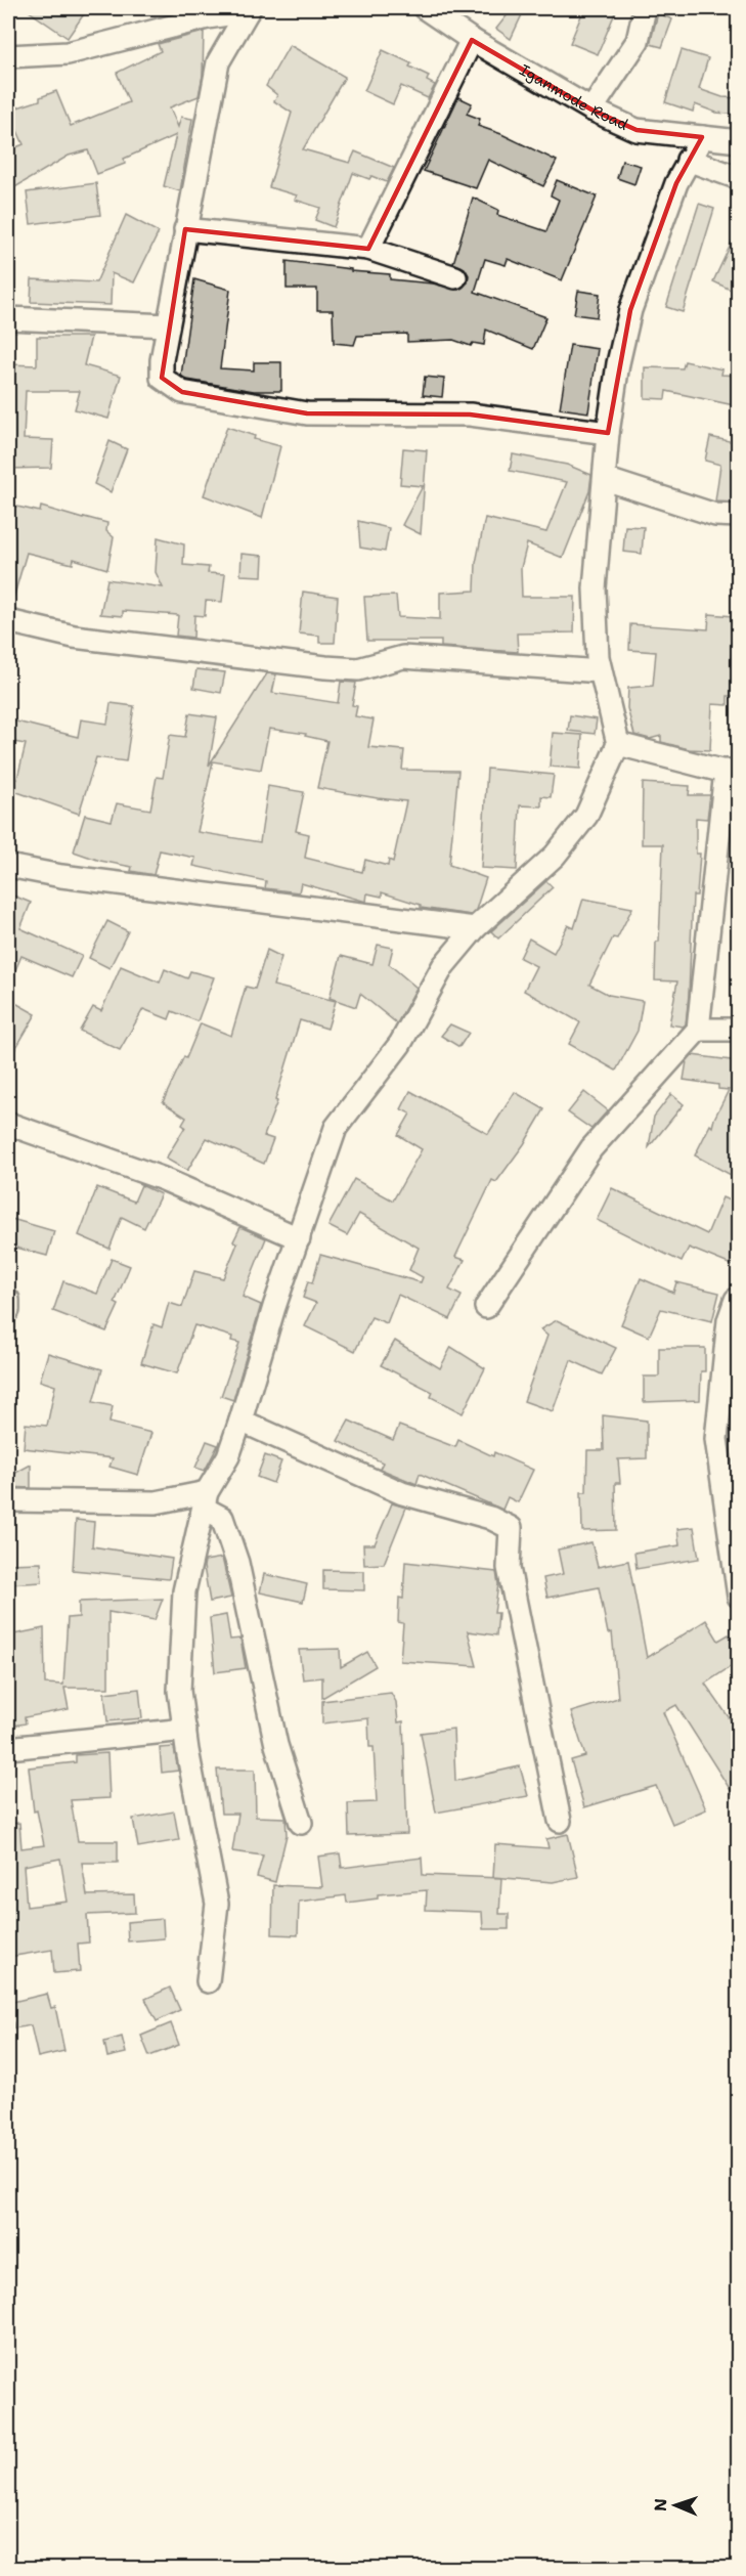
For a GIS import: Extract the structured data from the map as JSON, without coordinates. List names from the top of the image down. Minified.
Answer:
{"streets":{"street":["Iganmode Road"]},"north":"left"}
